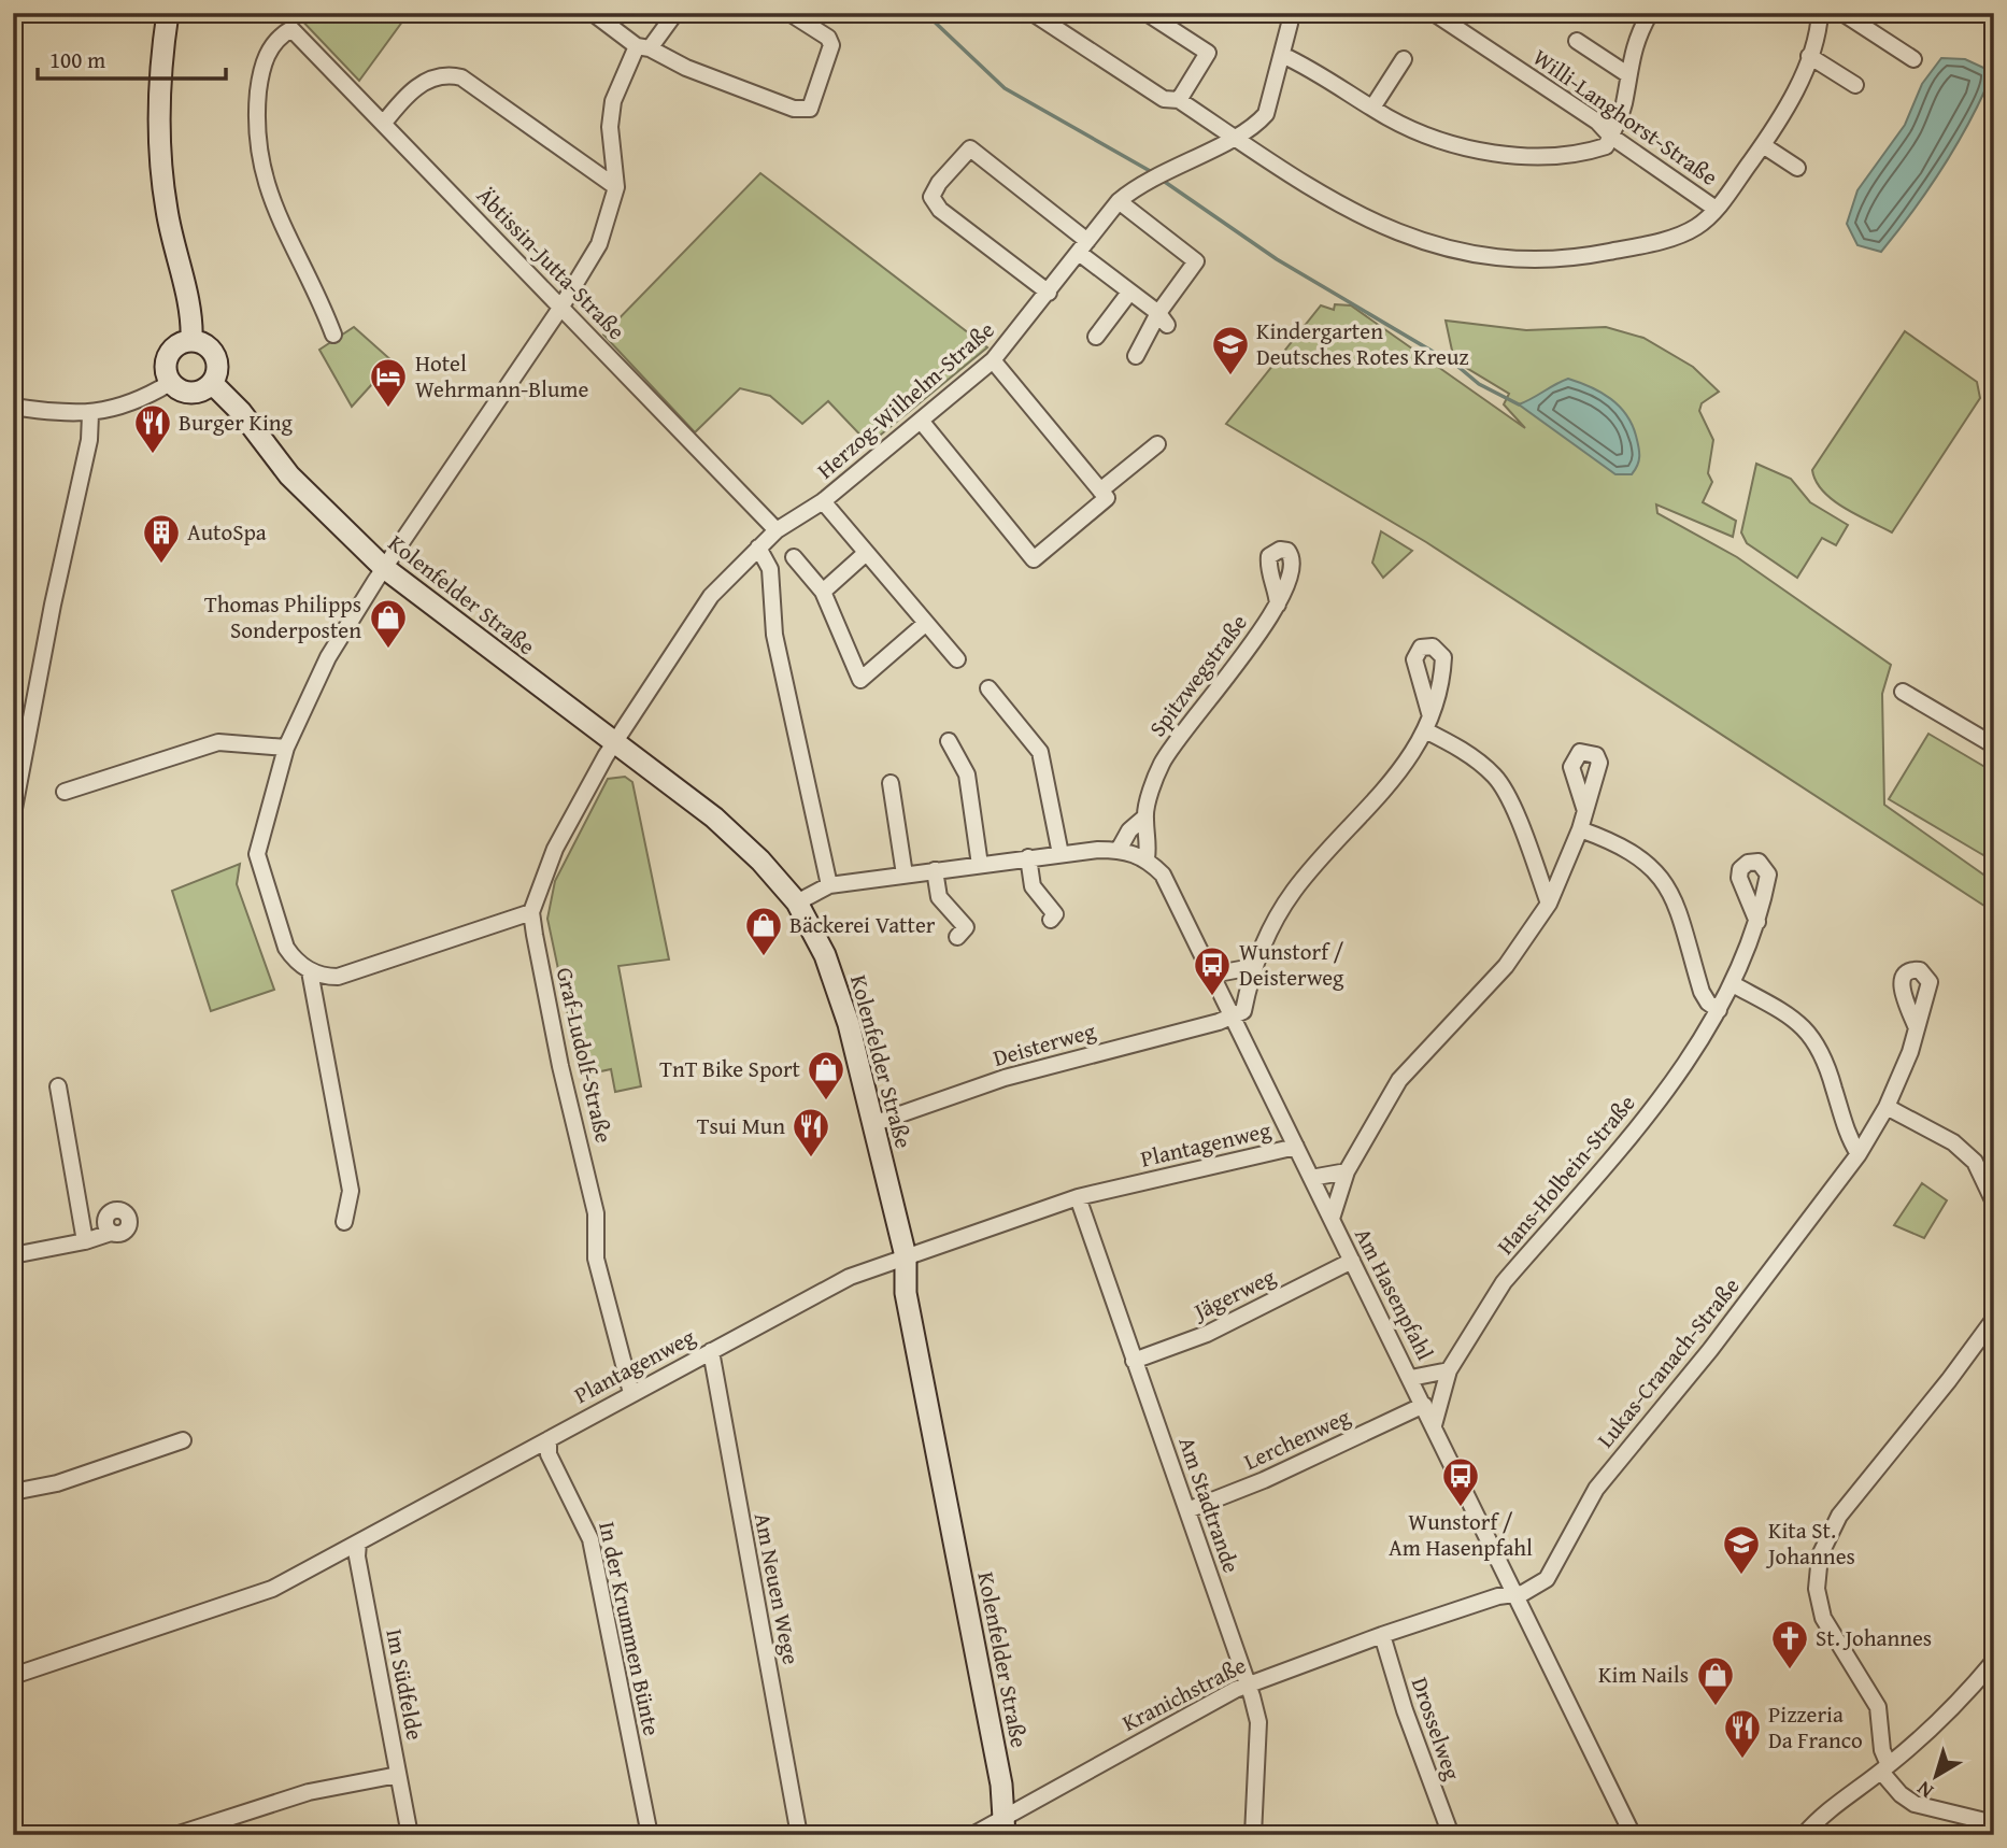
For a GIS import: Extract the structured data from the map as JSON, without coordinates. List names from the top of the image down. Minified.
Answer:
{"streets":{"main road":["Kolenfelder Straße"],"street":["Willi-Langhorst-Straße","Äbtissin-Jutta-Straße","Herzog-Wilhelm-Straße","Spitzwegstraße","Deisterweg","Graf-Ludolf-Straße","Plantagenweg","Hans-Holbein-Straße","Jägerweg","Am Hasenpfahl","Lukas-Cranach-Straße","Lerchenweg","Am Stadtrande","Am Neuen Wege","In der Krummen Bünte","Im Südfelde","Kranichstraße","Drosselweg"]},"crossings":[["Äbtissin-Jutta-Straße","Herzog-Wilhelm-Straße"],["Herzog-Wilhelm-Straße","Kolenfelder Straße"],["Kolenfelder Straße","Deisterweg"],["Kolenfelder Straße","Plantagenweg"],["Kolenfelder Straße","Kranichstraße"],["Spitzwegstraße","Am Hasenpfahl"],["Deisterweg","Am Hasenpfahl"],["Graf-Ludolf-Straße","Plantagenweg"],["Plantagenweg","Am Hasenpfahl"],["Plantagenweg","Am Stadtrande"],["Plantagenweg","Am Neuen Wege"],["Plantagenweg","In der Krummen Bünte"],["Plantagenweg","Im Südfelde"],["Hans-Holbein-Straße","Am Hasenpfahl"],["Jägerweg","Am Hasenpfahl"],["Jägerweg","Am Stadtrande"],["Am Hasenpfahl","Lukas-Cranach-Straße"],["Am Hasenpfahl","Lerchenweg"],["Am Hasenpfahl","Kranichstraße"],["Lukas-Cranach-Straße","Kranichstraße"],["Lerchenweg","Am Stadtrande"],["Am Stadtrande","Kranichstraße"],["Kranichstraße","Drosselweg"]],"places":{"school or university":["Kindergarten Deutsches Rotes Kreuz","Kita St. Johannes"],"hotel":["Hotel Wehrmann-Blume"],"restaurant":["Burger King","Tsui Mun","Pizzeria Da Franco"],"building":["AutoSpa"],"shop":["Thomas Philipps Sonderposten","Bäckerei Vatter","TnT Bike Sport","Kim Nails"],"bus stop":["Wunstorf / Deisterweg","Wunstorf / Am Hasenpfahl"],"church":["St. Johannes"]},"scale_bar":"100 m","north":"bottom left"}
